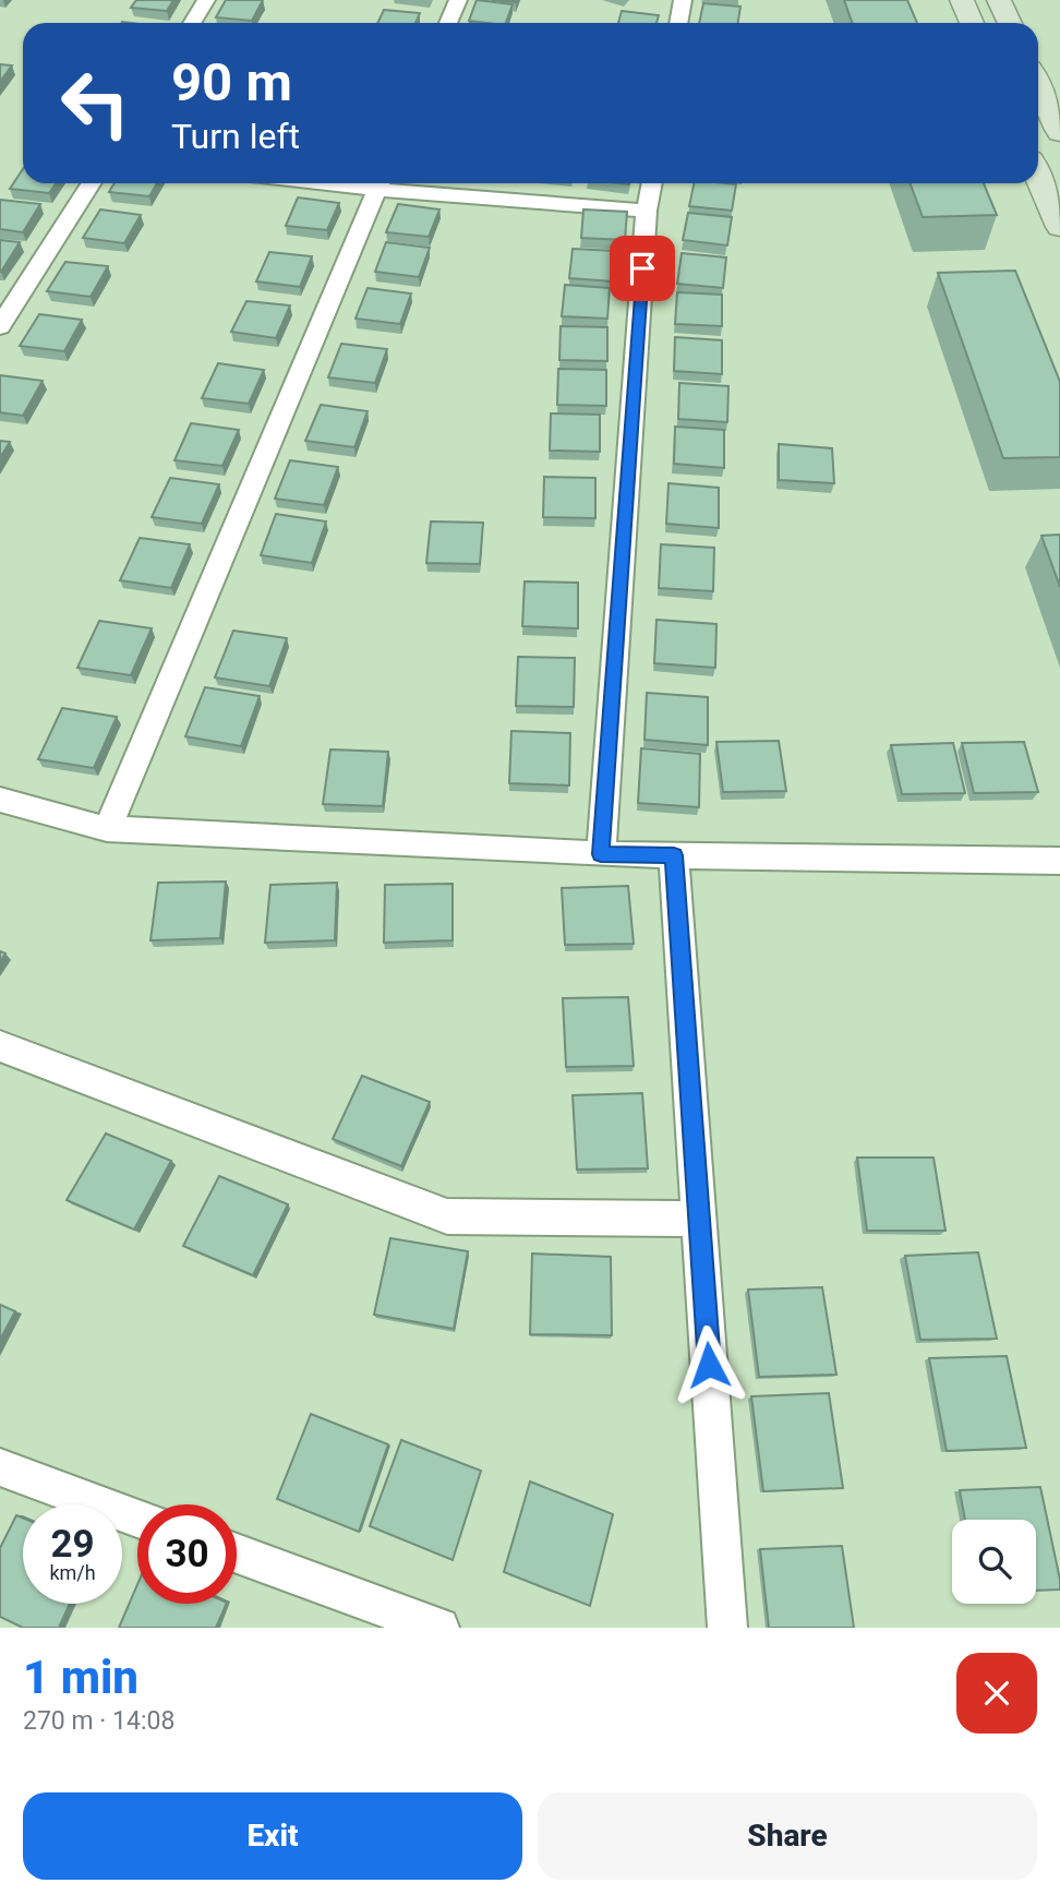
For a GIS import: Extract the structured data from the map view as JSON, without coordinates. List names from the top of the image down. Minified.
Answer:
{"page":{"turn":["90 m","Turn left"],"speed":"29 km/h","limit":"30","heading":["1 min","270 m · 14:08"],"buttons":["Exit","Share"]}}
